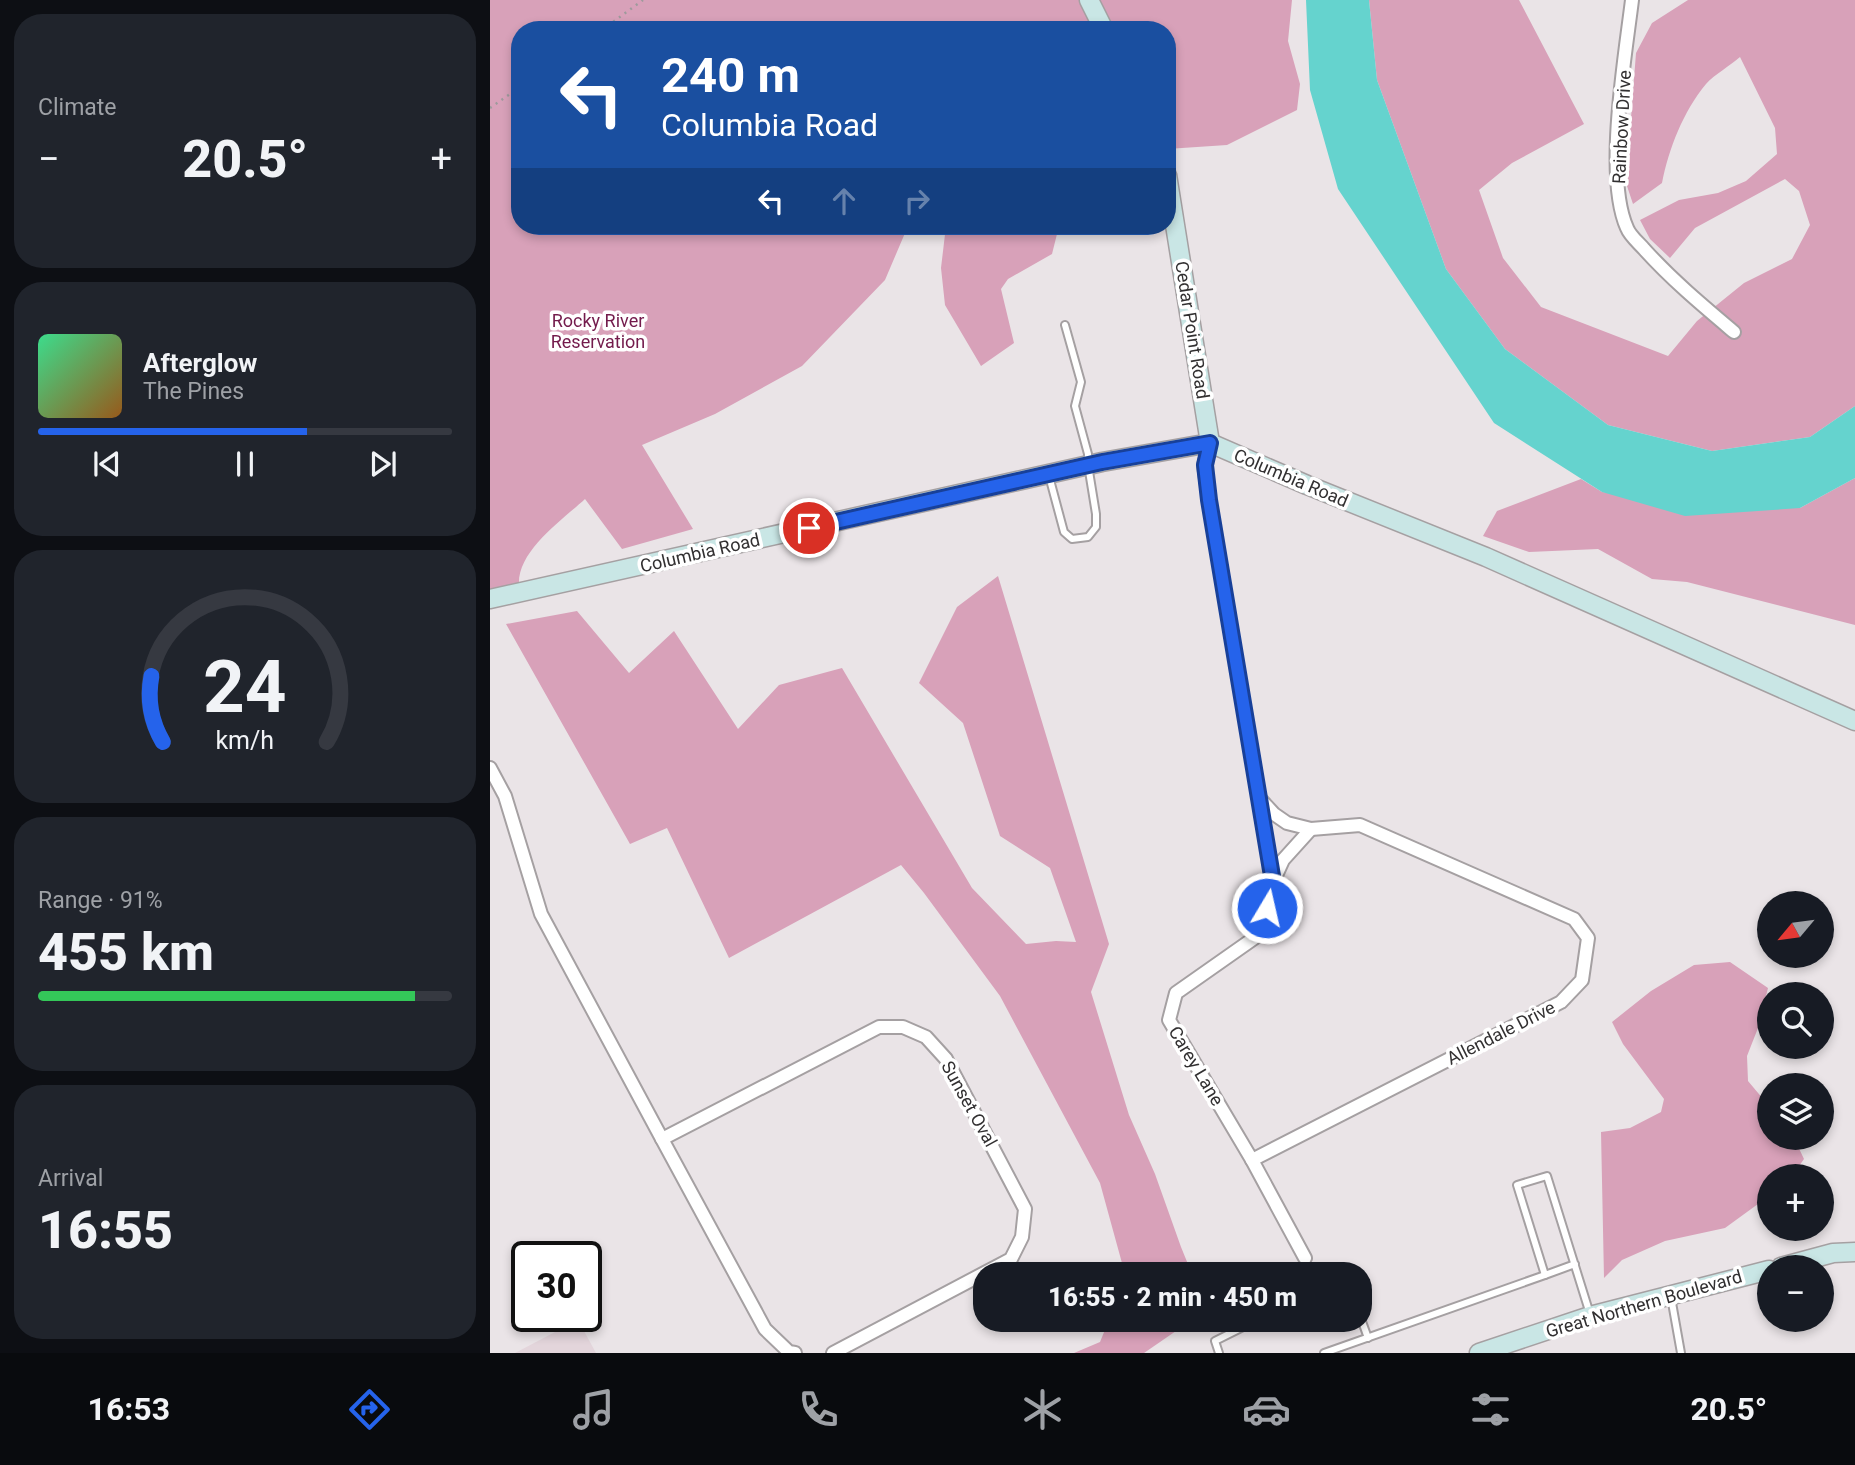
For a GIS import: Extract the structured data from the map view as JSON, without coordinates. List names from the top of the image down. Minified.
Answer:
{"streets":{"street":["Rainbow Drive","Cedar Point Road","Columbia Road","Allendale Drive","Carey Lane","Sunset Oval","Great Northern Boulevard"]},"crossings":[["Cedar Point Road","Columbia Road"],["Cedar Point Road","Carey Lane"],["Columbia Road","Carey Lane"],["Allendale Drive","Carey Lane"]],"parks":["Rocky River Reservation"],"north":"bottom left","page":{"tile":["Climate",["Range · 91%","455 km"],["Arrival","16:55"]],"turn":["240 m","Columbia Road"],"heat":["−","20.5°","+"],"song":["Afterglow","The Pines"],"map_buttons":["+","−"],"limit":"30","trip":"16:55 · 2 min · 450 m","tabs":["16:53","20.5°"],"gauge":["24","km/h"]}}
